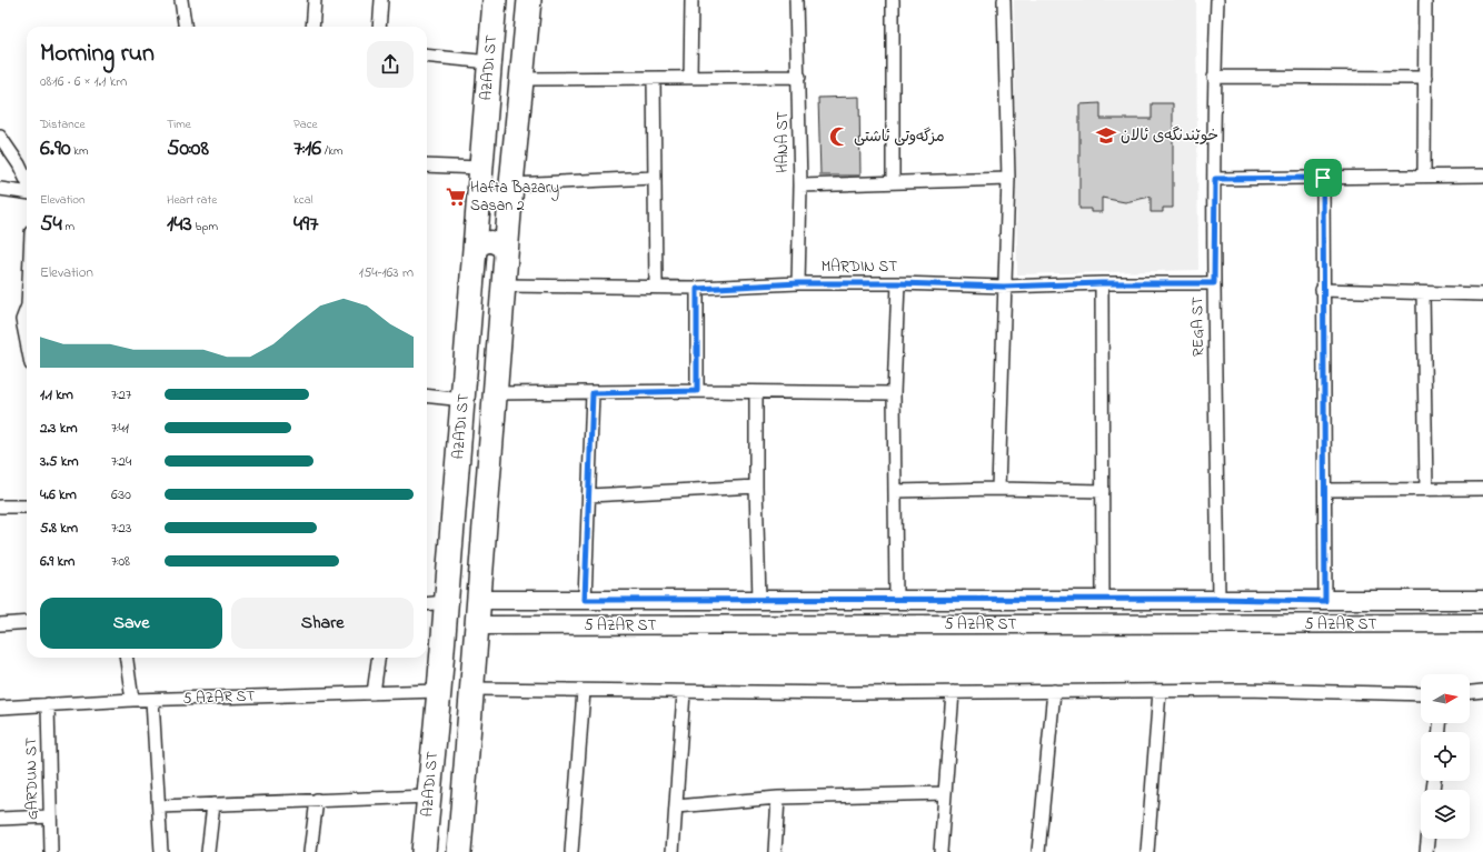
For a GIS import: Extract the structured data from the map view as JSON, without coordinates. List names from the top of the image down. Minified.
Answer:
{"streets":{"highway":["AZADI ST"],"main road":["5 AZAR ST"],"street":["HANA ST","MARDIN ST","REGA ST","GARDUN ST"]},"crossings":[["AZADI ST","MARDIN ST"],["AZADI ST","5 AZAR ST"],["HANA ST","MARDIN ST"],["MARDIN ST","REGA ST"],["REGA ST","5 AZAR ST"],["5 AZAR ST","GARDUN ST"]],"places":{"school or university":["خوێندنگەی ئالان"],"mosque":["مزگەوتی ئاشتی"],"supermarket":["Hafta Bazary Sasan 2"]},"north":"right","page":{"heading":["Morning run","08:16 · 6 × 1.1 km"],"stats":[["Distance","6.90 km"],["Time","50:08"],["Pace","7:16 /km"],["Elevation","54 m"],["Heart rate","143 bpm"],["kcal","497"]],"chart":["Elevation","154–163 m"],"list":[{"name":"1.1 km","note":"7:27"},{"name":"2.3 km","note":"7:41"},{"name":"3.5 km","note":"7:24"},{"name":"4.6 km","note":"6:30"},{"name":"5.8 km","note":"7:23"},{"name":"6.9 km","note":"7:08"}],"buttons":["Save","Share"]}}
